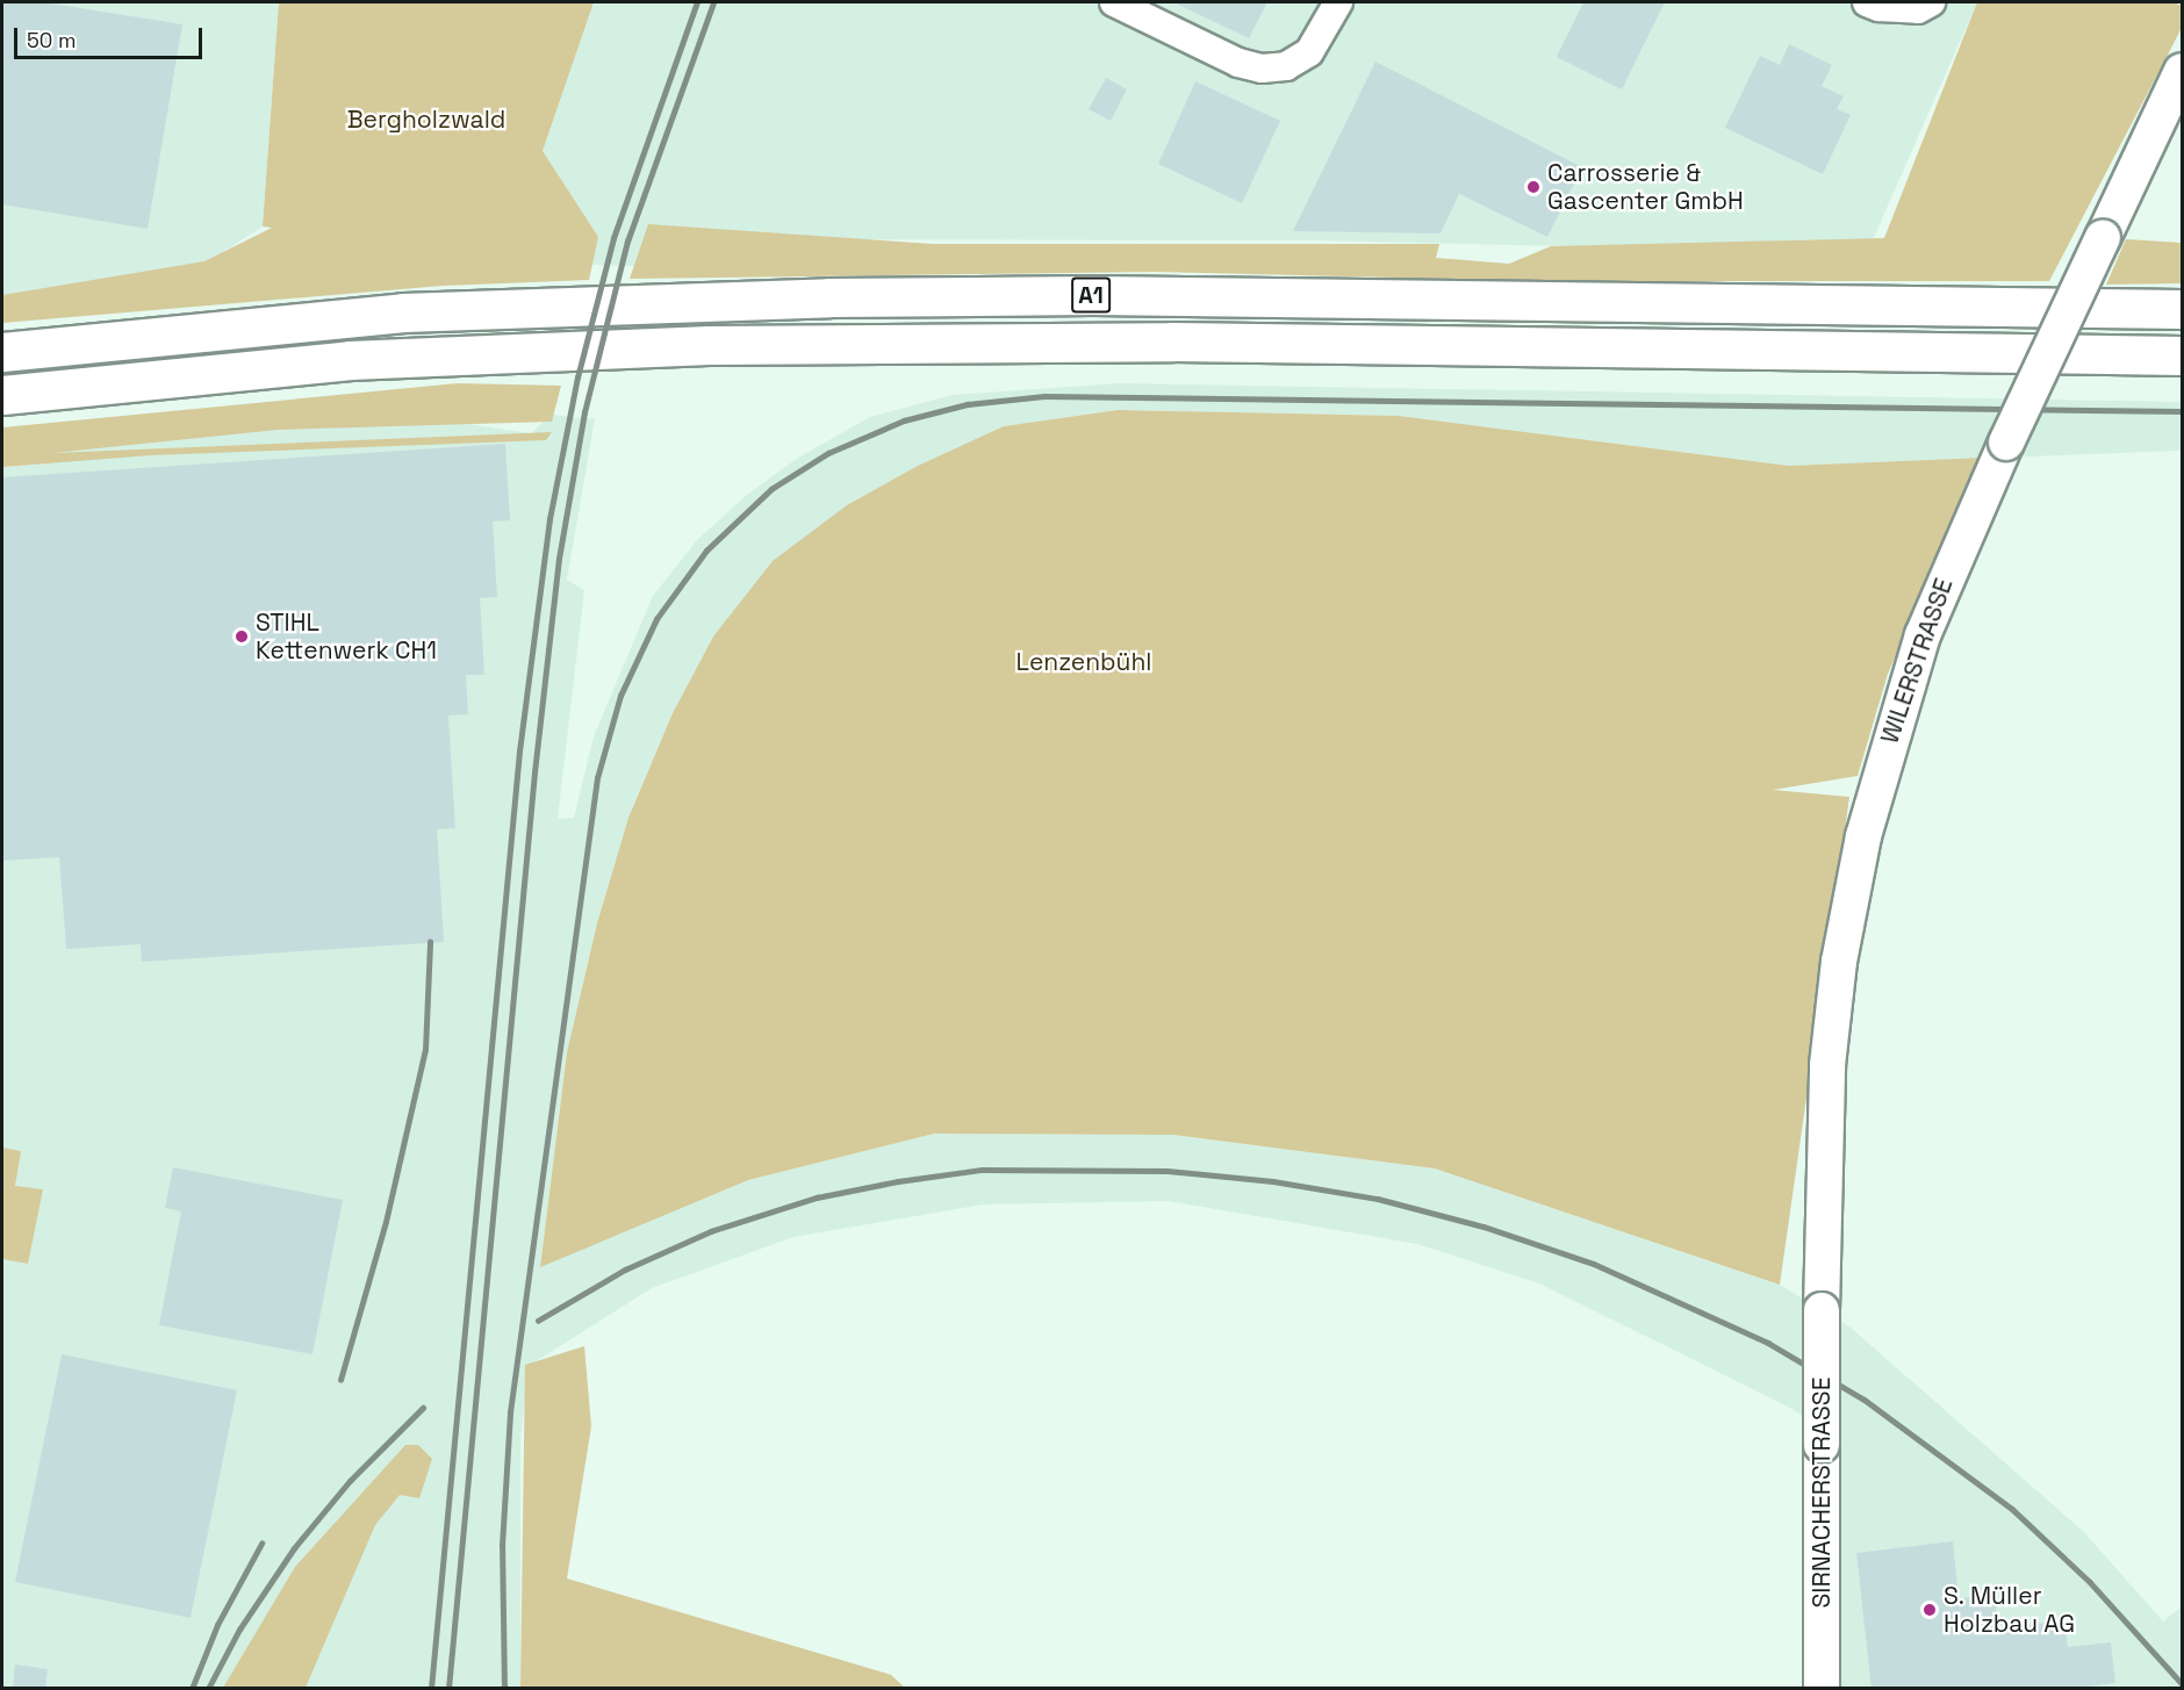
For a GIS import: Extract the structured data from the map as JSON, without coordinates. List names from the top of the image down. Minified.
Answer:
{"streets":{"highway":["A1"],"main road":["WILERSTRASSE","SIRNACHERSTRASSE"]},"crossings":[["WILERSTRASSE","SIRNACHERSTRASSE"]],"parks":["Bergholzwald","Lenzenbühl"],"places":["Carrosserie & Gascenter GmbH","STIHL Kettenwerk CH1","S. Müller Holzbau AG"],"scale_bar":"50 m"}
